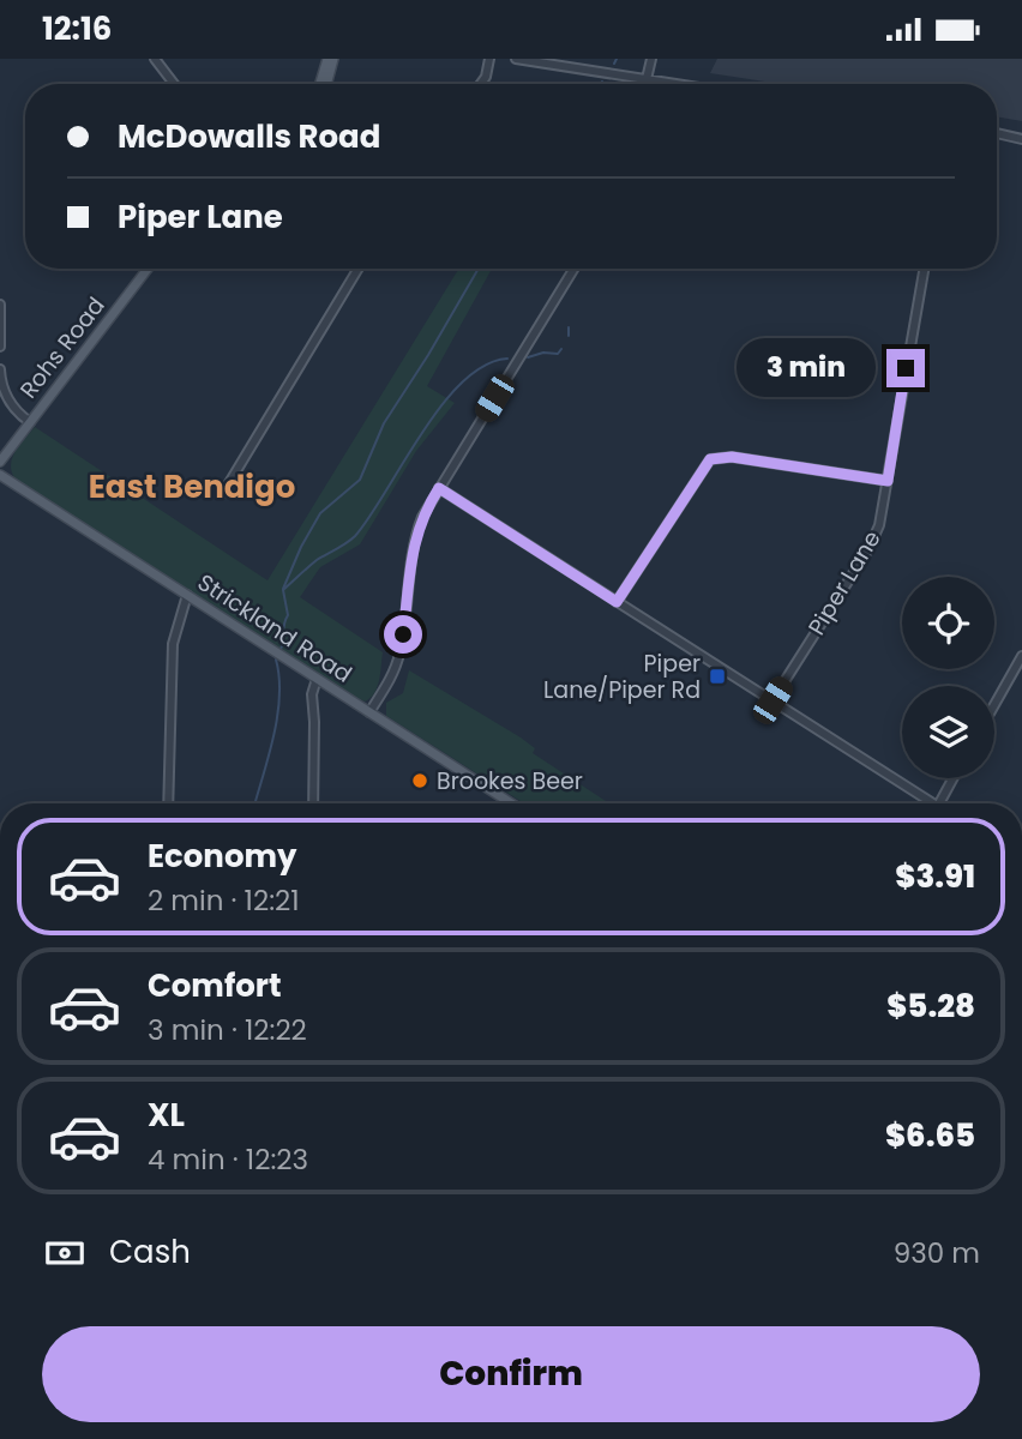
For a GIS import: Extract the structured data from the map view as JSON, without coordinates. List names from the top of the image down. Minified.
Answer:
{"streets":{"main road":["Rohs Road","Strickland Road"],"street":["Piper Lane"]},"districts":["East Bendigo"],"places":{"transit":["Piper Lane/Piper Rd"],"other":["Brookes Beer"]},"page":{"status":"12:16","banner":["McDowalls Road","Piper Lane"],"bubble":"3 min","list":[{"name":"Economy","note":"2 min · 12:21","value":"$3.91"},{"name":"Comfort","note":"3 min · 12:22","value":"$5.28"},{"name":"XL","note":"4 min · 12:23","value":"$6.65"}],"pay":["Cash","930 m"],"buttons":"Confirm"}}
